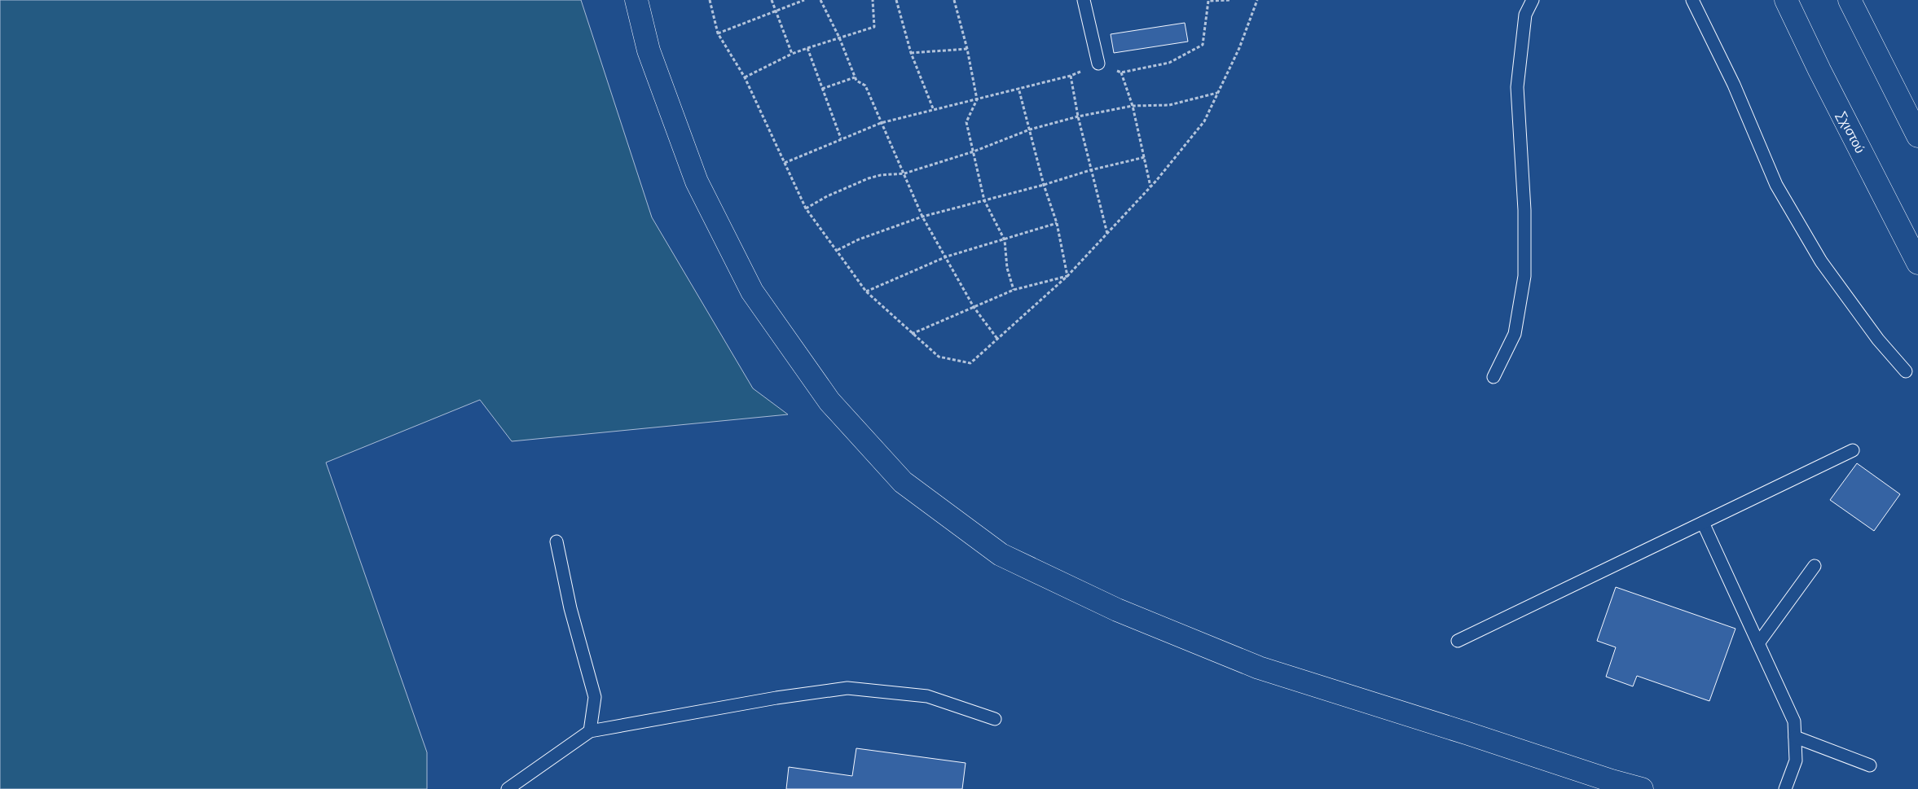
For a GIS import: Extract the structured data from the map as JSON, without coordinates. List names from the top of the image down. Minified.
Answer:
{"streets":{"street":["Σχιστού"]}}
